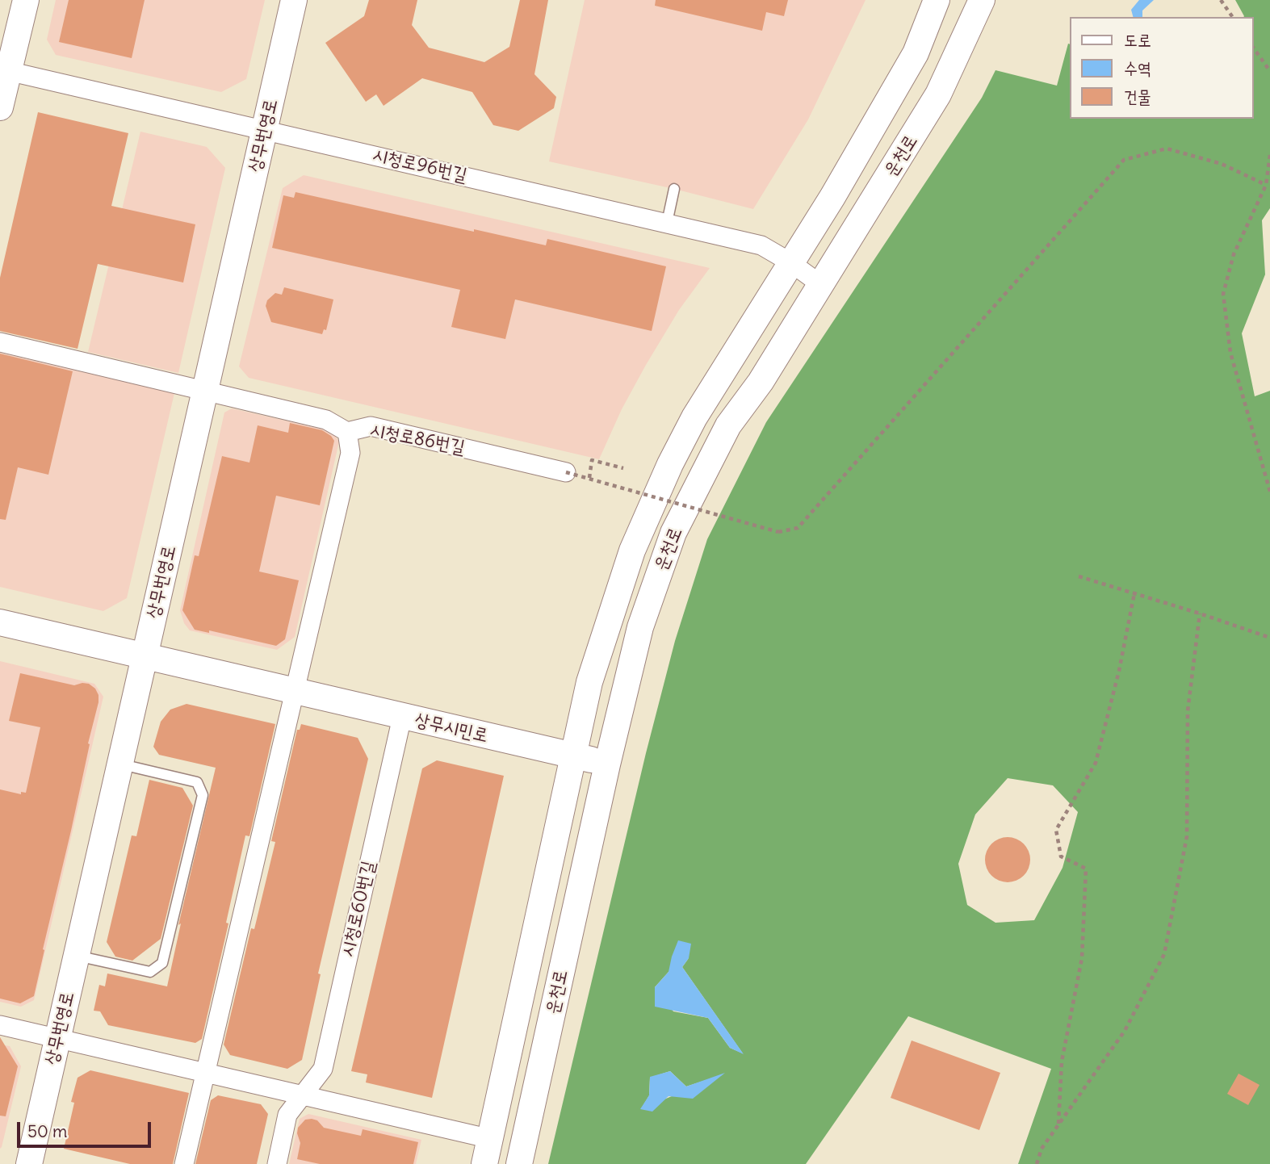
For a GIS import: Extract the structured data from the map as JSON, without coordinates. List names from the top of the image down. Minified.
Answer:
{"streets":{"street":["상무번영로","운천로","시청로96번길","시청로86번길","상무시민로","시청로60번길"]},"crossings":[["상무번영로","시청로96번길"],["상무번영로","시청로86번길"],["상무번영로","상무시민로"],["운천로","시청로96번길"],["운천로","상무시민로"],["상무시민로","시청로60번길"]],"legend":["도로","수역","건물"],"scale_bar":"50 m"}
